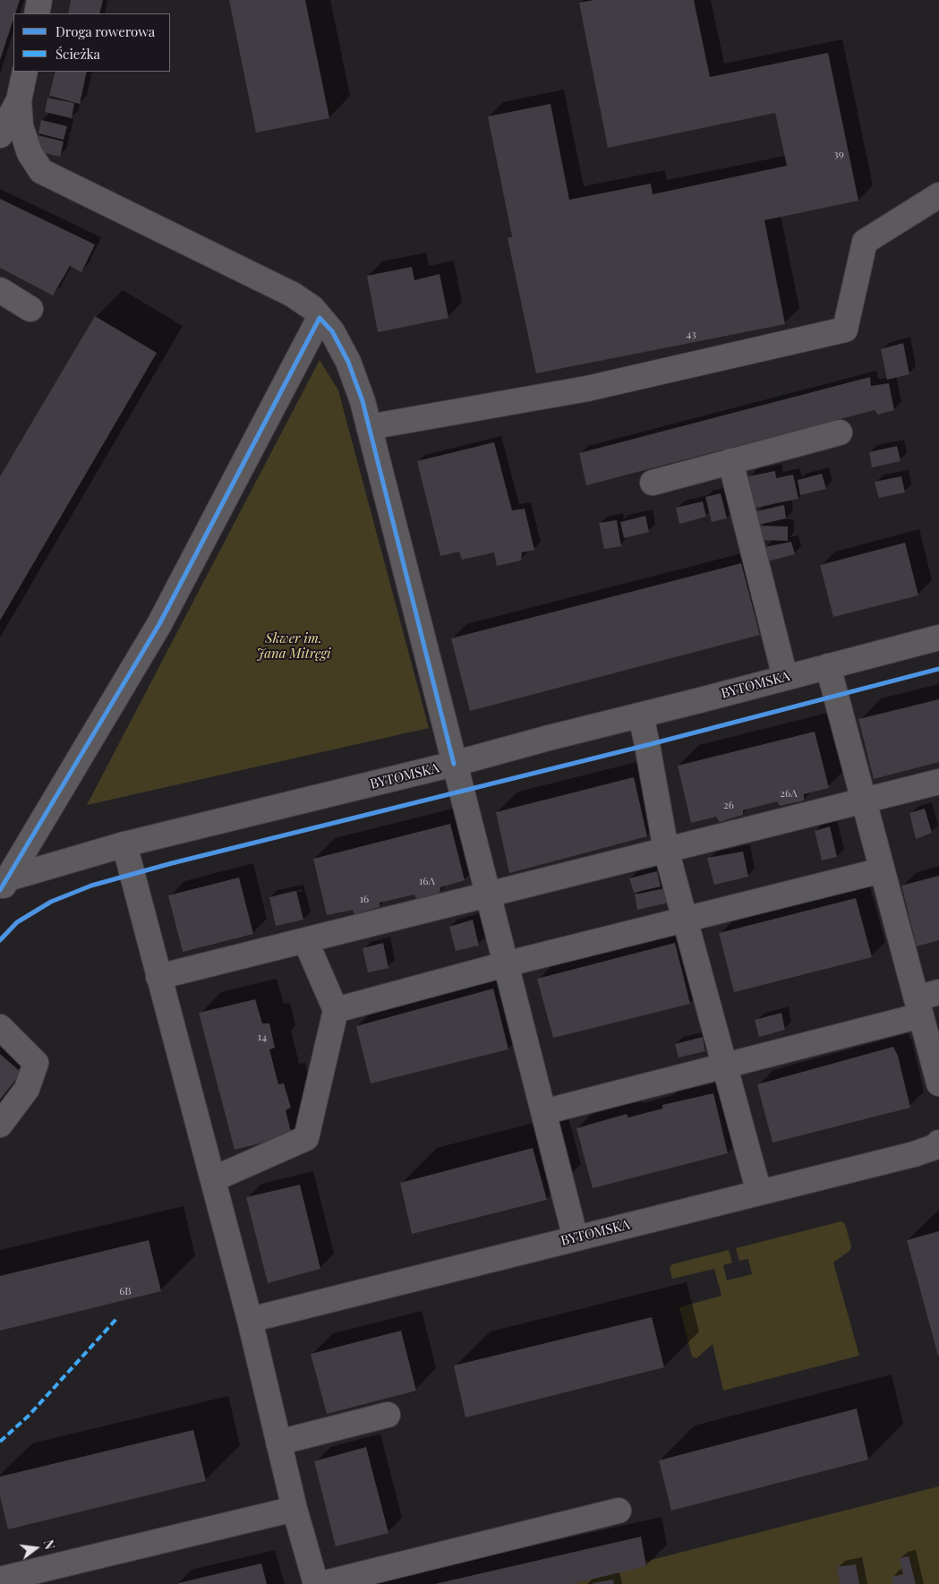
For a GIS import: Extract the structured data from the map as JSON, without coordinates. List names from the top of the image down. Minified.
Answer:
{"streets":{"street":["BYTOMSKA"]},"parks":["Skwer im. Jana Mitręgi"],"house_numbers":["39","43","26A","26","16A","16","14","6B"],"legend":["Droga rowerowa","Ścieżka"],"north":"right"}
